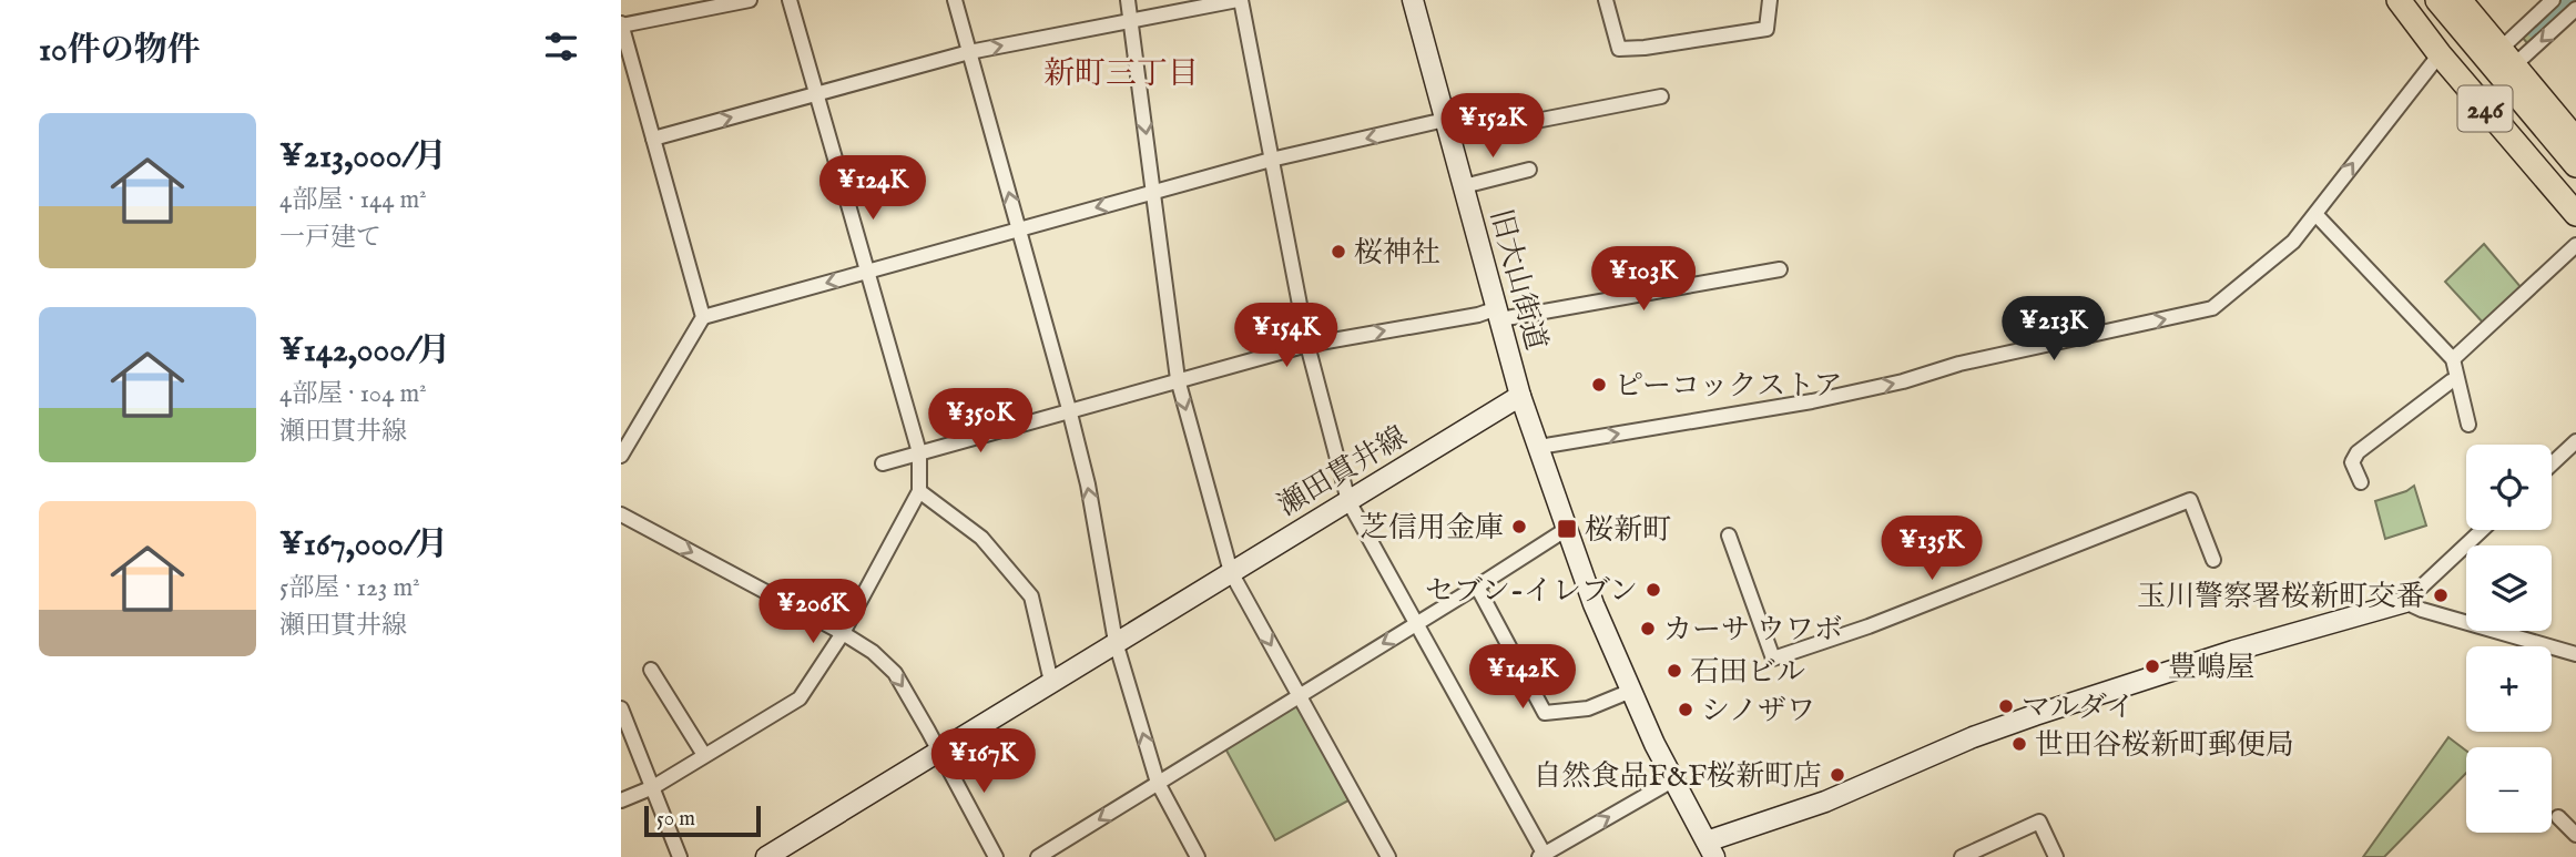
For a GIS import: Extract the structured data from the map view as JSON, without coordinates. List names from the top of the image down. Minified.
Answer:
{"streets":{"highway":["246"],"main road":["旧大山街道","瀬田貫井線"]},"crossings":[["旧大山街道","瀬田貫井線"]],"districts":["新町三丁目"],"places":{"other":["桜神社","ピーコックストア","芝信用金庫","セブン-イレブン","玉川警察署桜新町交番","カーサ ウワボ","豊嶋屋","石田ビル","マルダイ","シノザワ","世田谷桜新町郵便局","自然食品F&F桜新町店"],"transit":["桜新町"]},"scale_bar":"50 m","page":{"heading":"10件の物件","list":[{"name":"¥213,000/月","note":"4部屋 · 144 m² · 一戸建て"},{"name":"¥142,000/月","note":"4部屋 · 104 m² · 瀬田貫井線"},{"name":"¥167,000/月","note":"5部屋 · 123 m² · 瀬田貫井線"}],"price":["¥152K","¥124K","¥103K","¥213K","¥154K","¥350K","¥135K","¥206K","¥142K","¥167K"],"map_buttons":["+","−"],"scale":"50 m"}}
